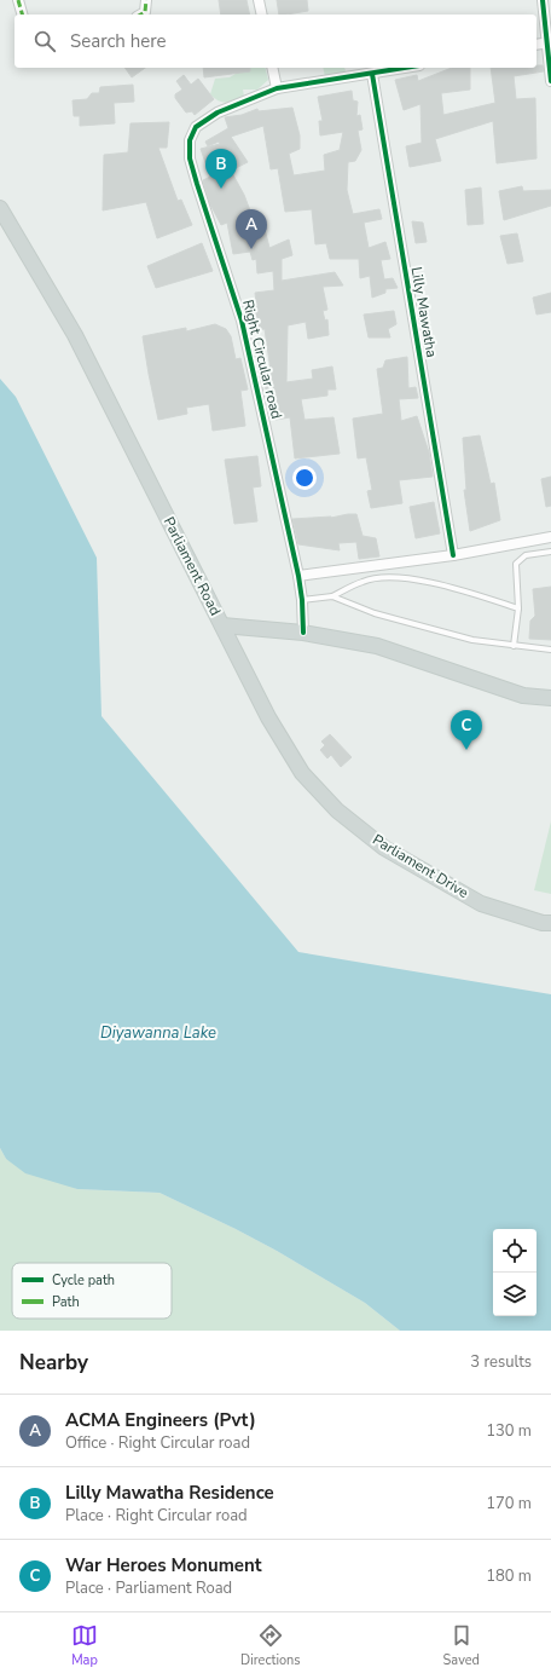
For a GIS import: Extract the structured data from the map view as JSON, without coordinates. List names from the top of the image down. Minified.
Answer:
{"streets":{"main road":["Parliament Road","Parliament Drive"],"street":["Lilly Mawatha","Right Circular road"]},"crossings":[["Lilly Mawatha","Right Circular road"],["Right Circular road","Parliament Road"],["Parliament Road","Parliament Drive"]],"water":["Diyawanna Lake"],"legend":["Cycle path","Path"],"page":{"search":"Search here","pins":["B","A","C"],"heading":["Nearby","3 results"],"list":[{"mark":"A","name":"ACMA Engineers (Pvt)","note":"Office · Right Circular road","value":"130 m"},{"mark":"B","name":"Lilly Mawatha Residence","note":"Place · Right Circular road","value":"170 m"},{"mark":"C","name":"War Heroes Monument","note":"Place · Parliament Road","value":"180 m"}],"nav":["Map","Directions","Saved"]}}
